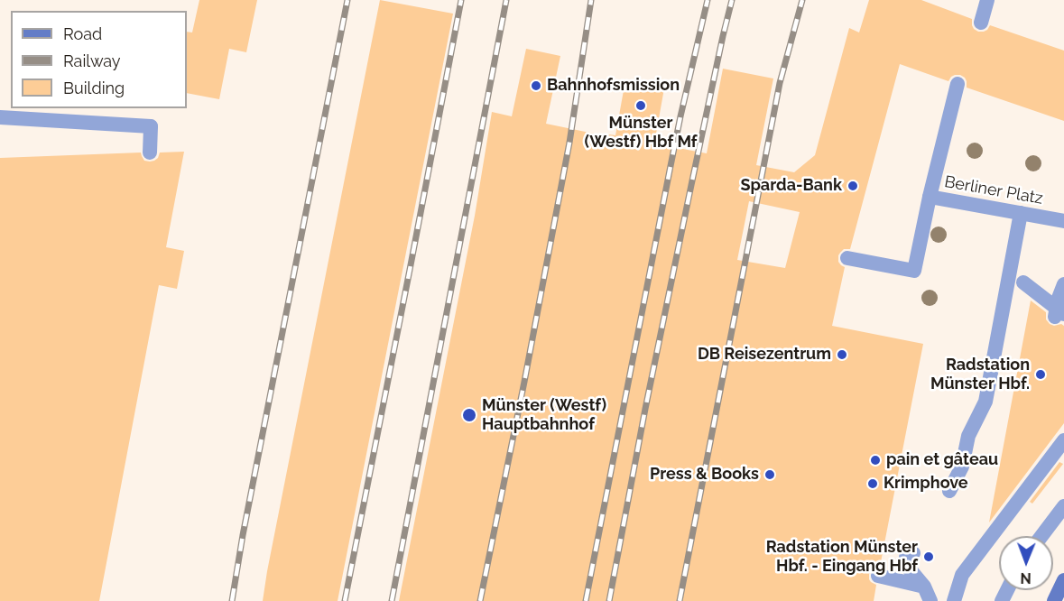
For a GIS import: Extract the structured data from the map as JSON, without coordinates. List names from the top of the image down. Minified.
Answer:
{"streets":{"street":["Berliner Platz"]},"places":["Bahnhofsmission","Münster (Westf) Hbf Mf","Sparda-Bank","DB Reisezentrum","Radstation Münster Hbf.","Münster (Westf) Hauptbahnhof","pain et gâteau","Press & Books","Krimphove","Radstation Münster Hbf. - Eingang Hbf"],"legend":["Road","Railway","Building"],"north":"bottom"}
